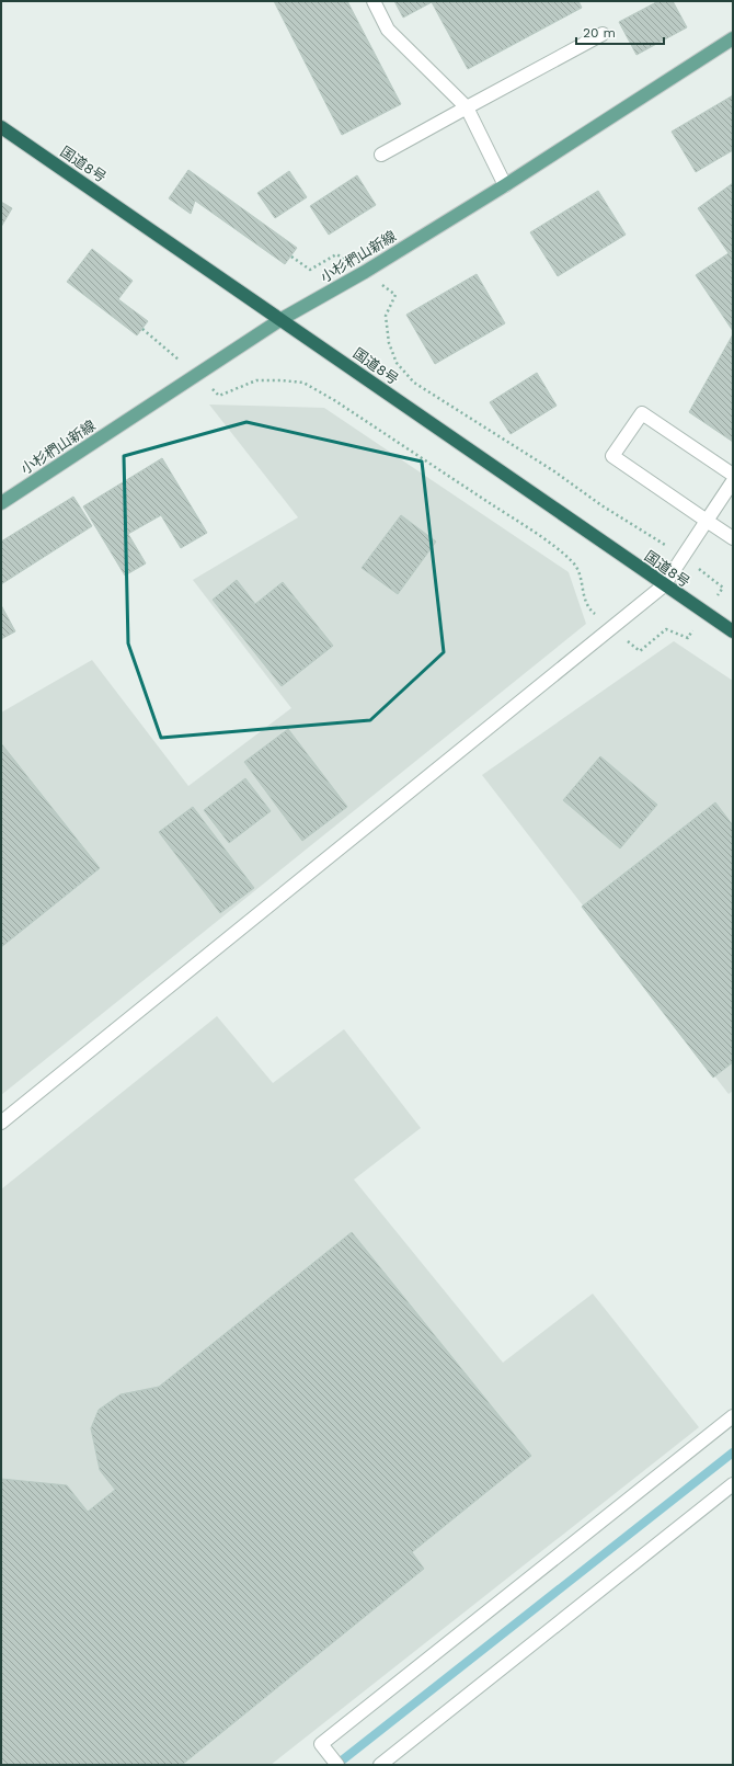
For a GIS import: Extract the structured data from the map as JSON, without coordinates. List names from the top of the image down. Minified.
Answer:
{"streets":{"highway":["国道8号"],"main road":["小杉椚山新線"]},"crossings":[["国道8号","小杉椚山新線"]],"scale_bar":"20 m"}
